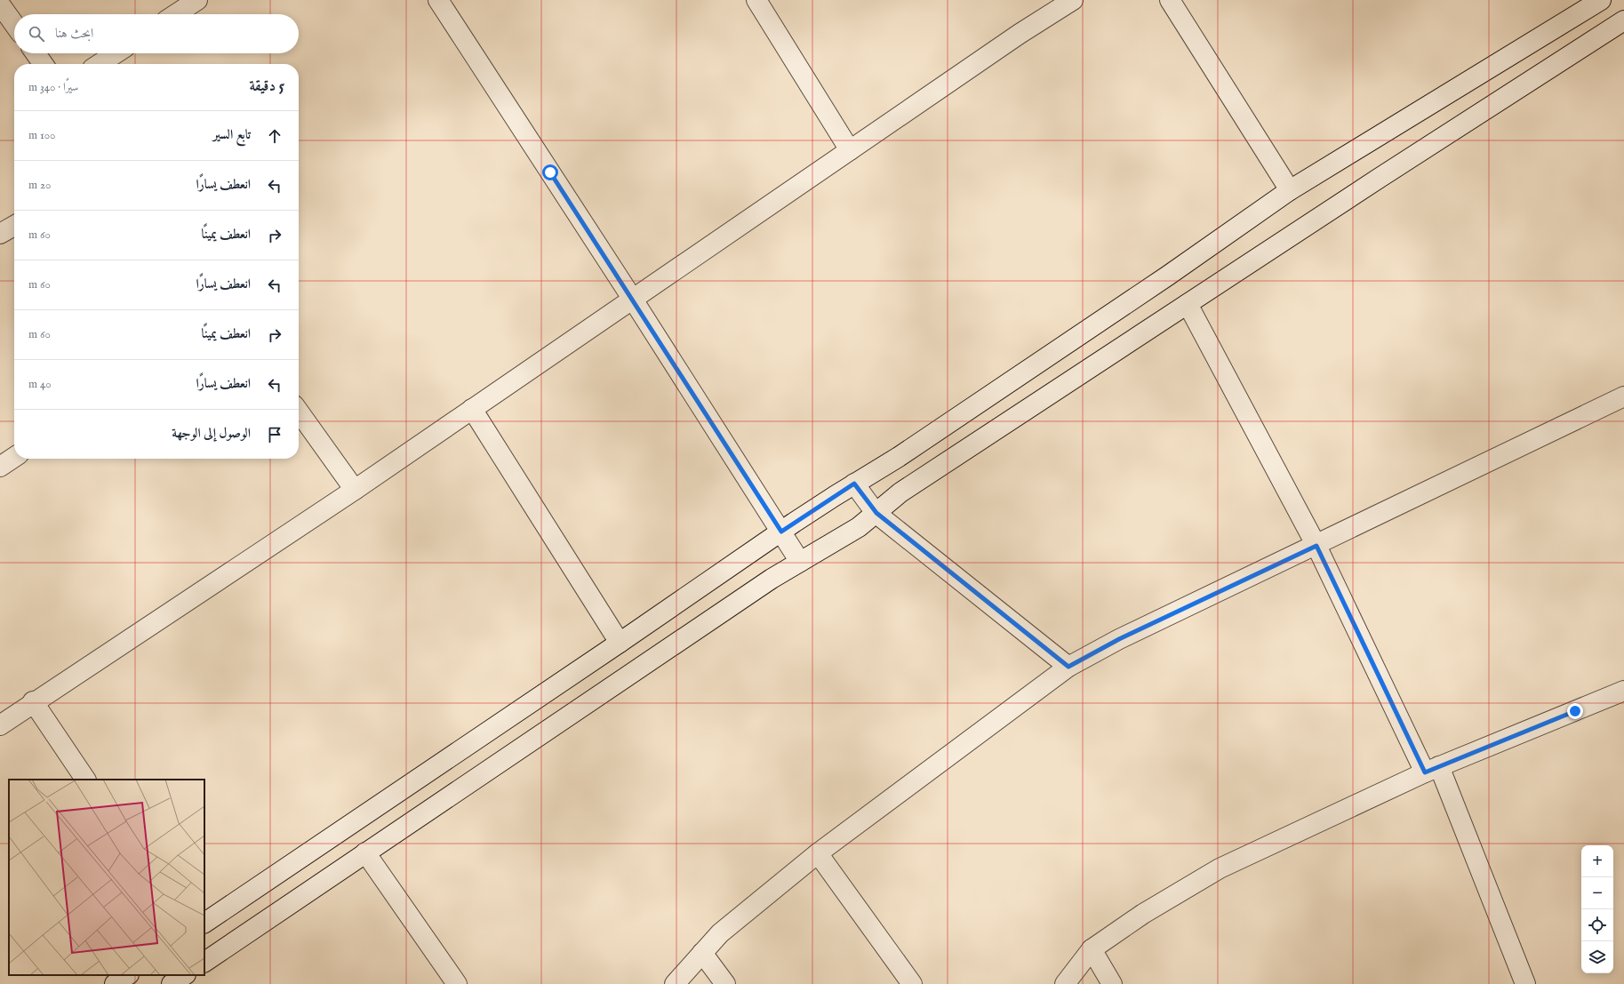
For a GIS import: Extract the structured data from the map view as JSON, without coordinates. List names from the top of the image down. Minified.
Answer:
{"page":{"search":"ابحث هنا","heading":["5 دقيقة","سيرًا · 340 m"],"list":[["تابع السير","100 m"],["انعطف يسارًا","20 m"],["انعطف يمينًا","60 m"],["انعطف يسارًا","60 m"],["انعطف يمينًا","60 m"],["انعطف يسارًا","40 m"],"الوصول إلى الوجهة"],"map_buttons":["+","−"]}}
